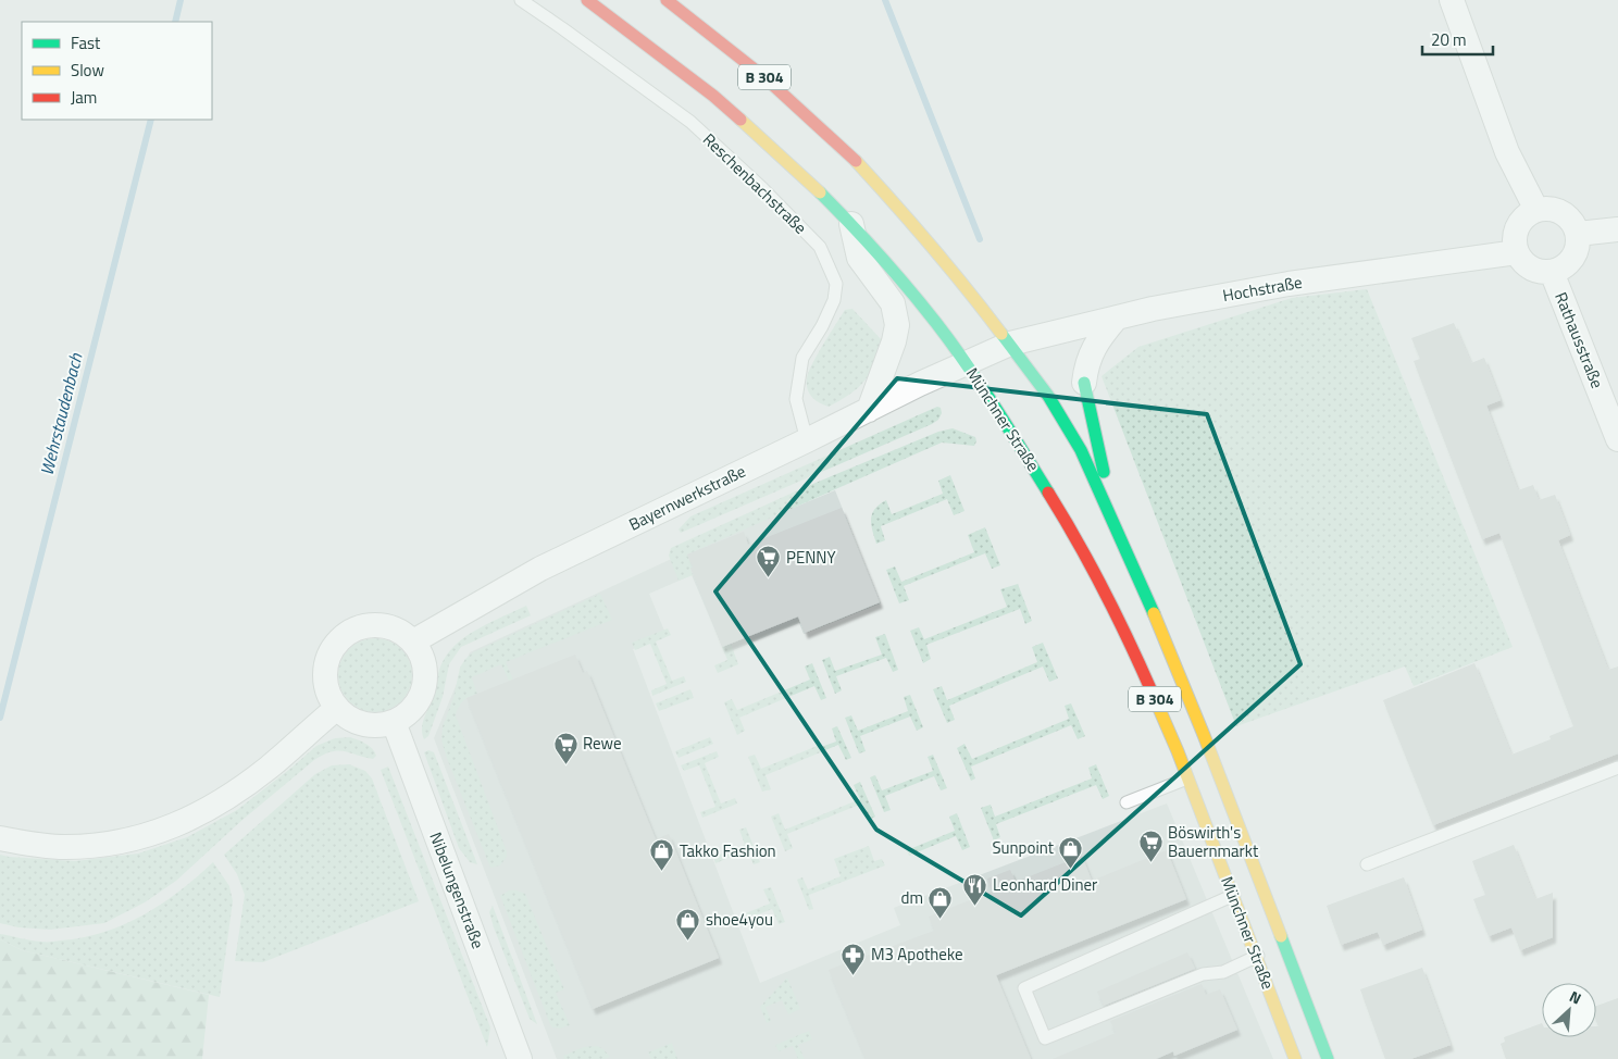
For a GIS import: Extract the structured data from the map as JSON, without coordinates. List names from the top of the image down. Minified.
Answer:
{"streets":{"main road":["B 304","Münchner Straße"],"street":["Hochstraße","Rathausstraße","Bayernwerkstraße","Nibelungenstraße"],"lane":["Reschenbachstraße"]},"crossings":[["B 304","Hochstraße"],["B 304","Münchner Straße"],["B 304","Bayernwerkstraße"],["Reschenbachstraße","Bayernwerkstraße"],["Hochstraße","Rathausstraße"],["Hochstraße","Münchner Straße"],["Münchner Straße","Bayernwerkstraße"],["Bayernwerkstraße","Nibelungenstraße"]],"water":["Wehrstaudenbach"],"places":{"supermarket":["PENNY","Rewe","Böswirth's Bauernmarkt"],"shop":["Sunpoint","Takko Fashion","dm","shoe4you"],"restaurant":["Leonhard Diner"],"pharmacy":["M3 Apotheke"]},"legend":["Fast","Slow","Jam"],"scale_bar":"20 m","north":"top right"}
